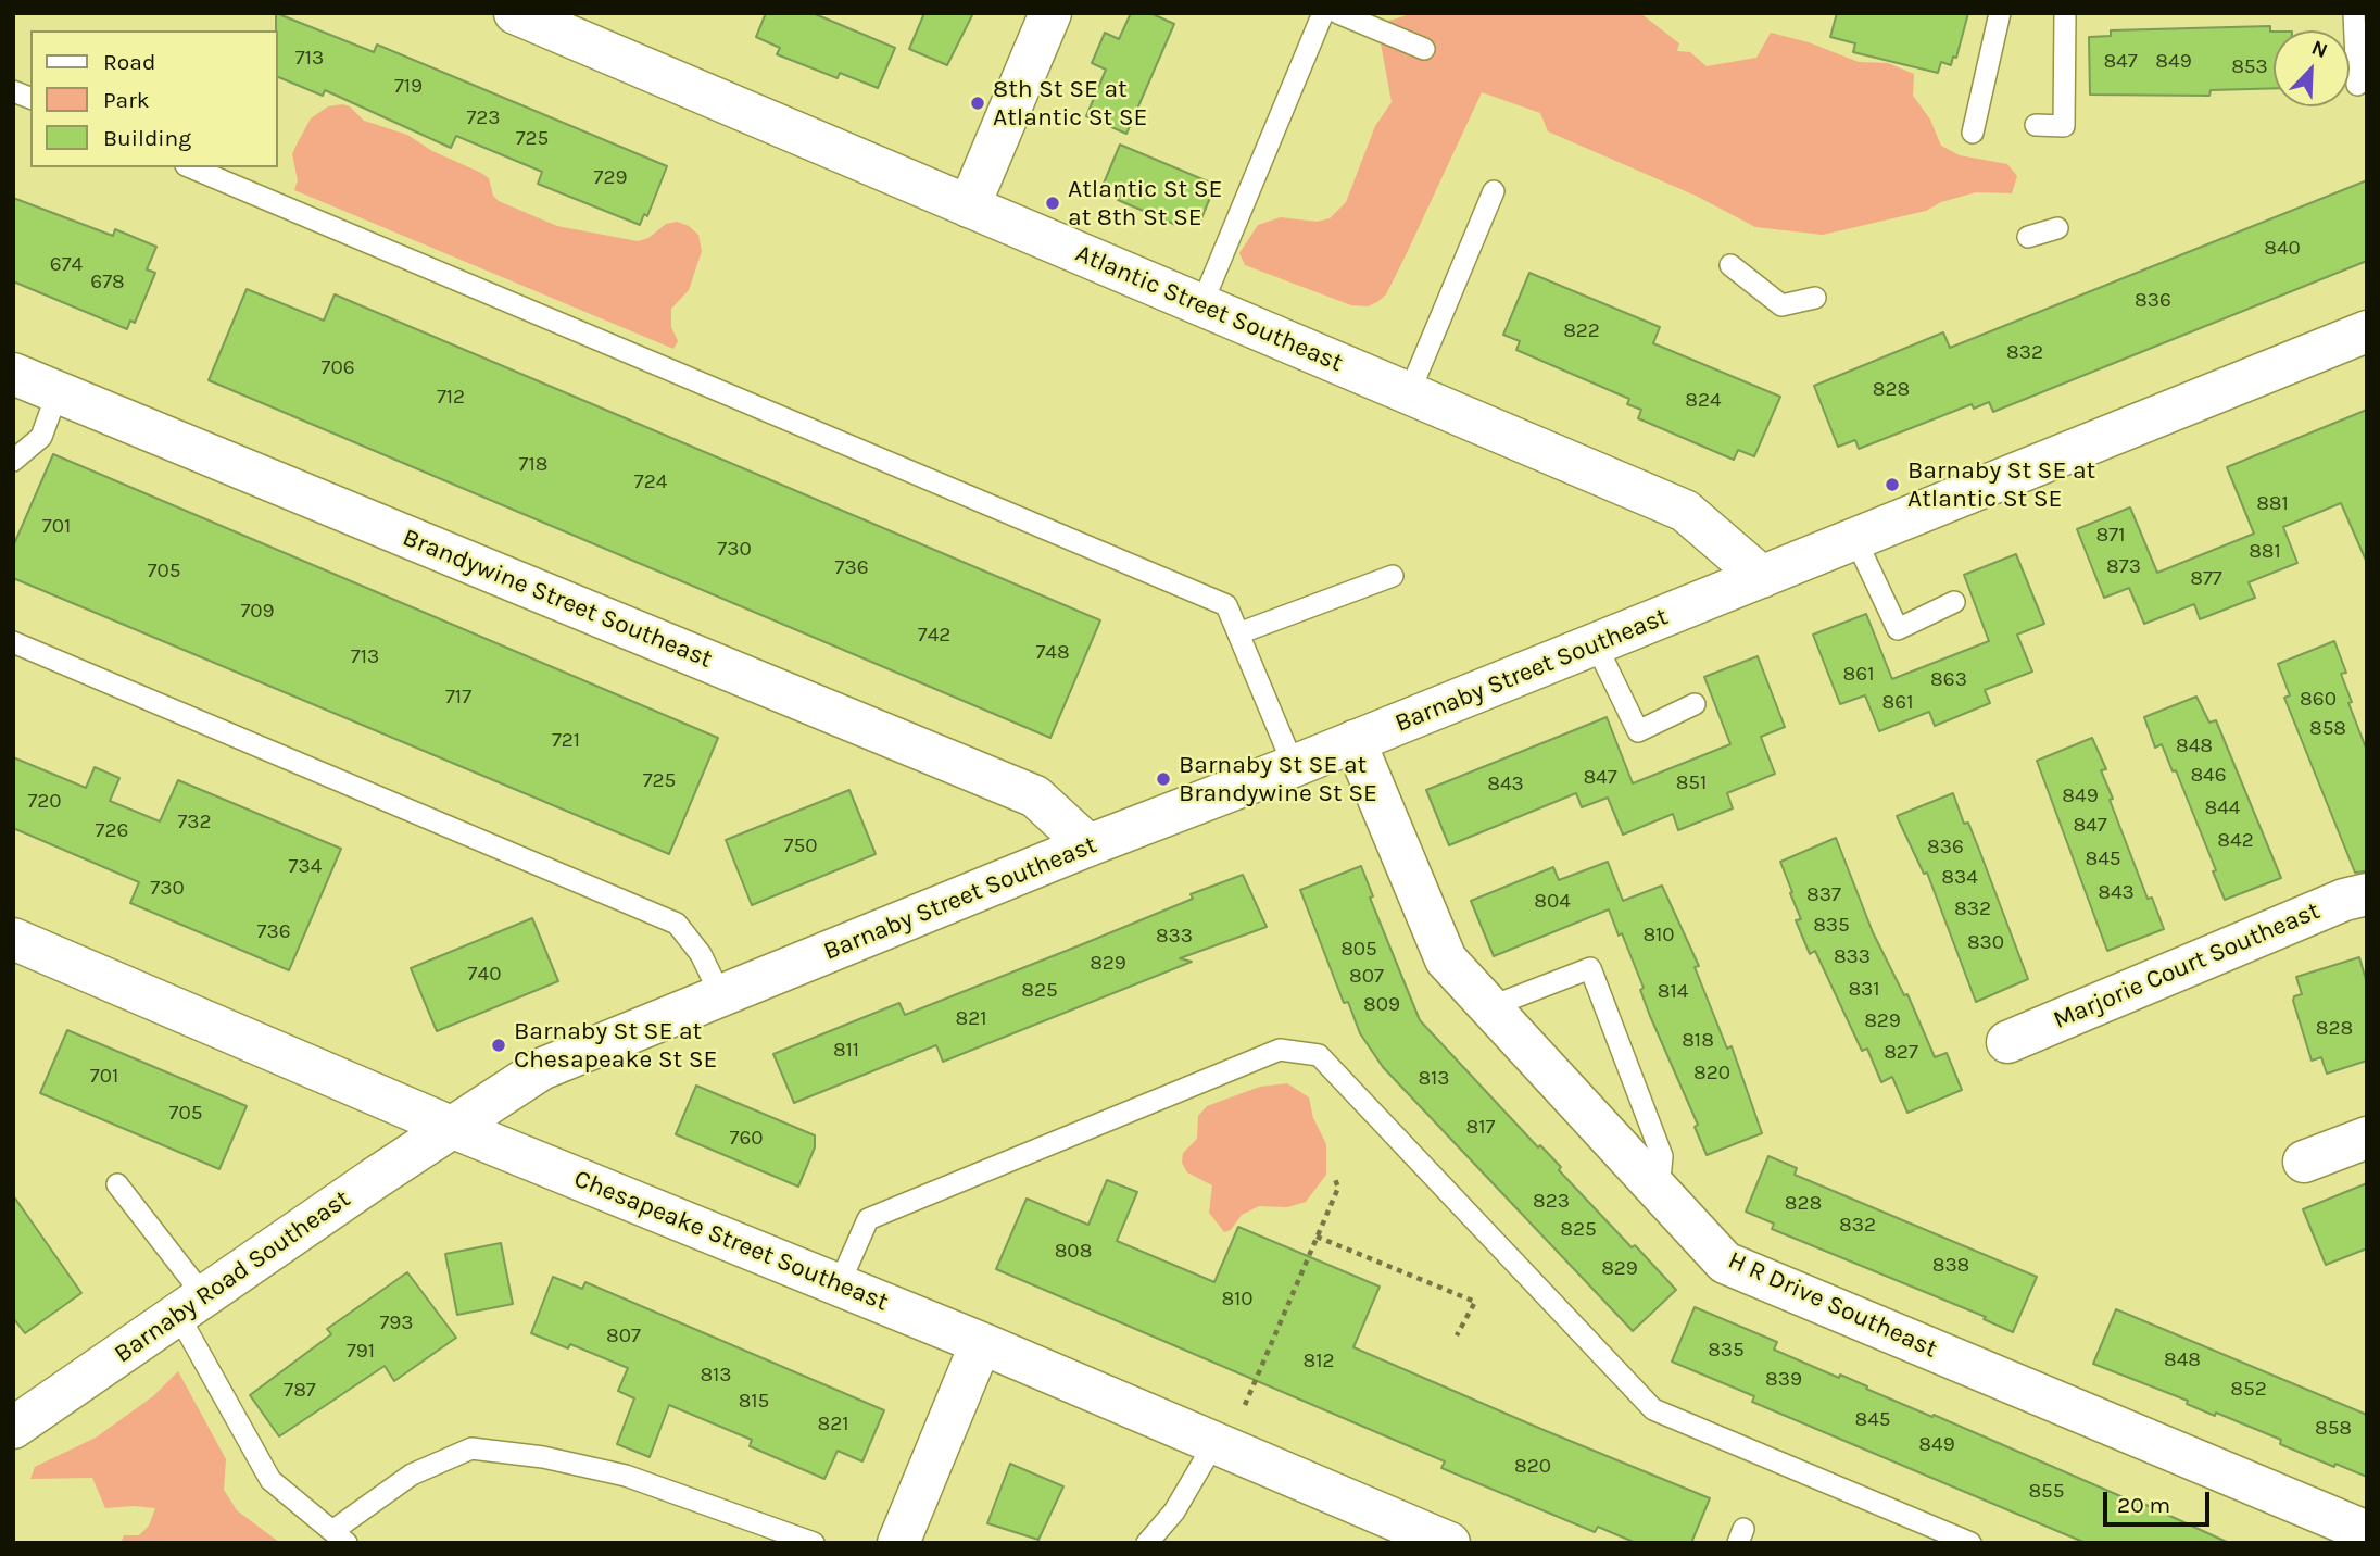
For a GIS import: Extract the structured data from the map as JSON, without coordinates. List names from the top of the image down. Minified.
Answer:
{"streets":{"street":["Atlantic Street Southeast","Brandywine Street Southeast","Barnaby Street Southeast","Marjorie Court Southeast","Chesapeake Street Southeast","Barnaby Road Southeast","H R Drive Southeast"]},"crossings":[["Atlantic Street Southeast","Barnaby Street Southeast"],["Brandywine Street Southeast","Barnaby Street Southeast"],["Barnaby Street Southeast","Chesapeake Street Southeast"],["Barnaby Street Southeast","Barnaby Road Southeast"],["Barnaby Street Southeast","H R Drive Southeast"],["Chesapeake Street Southeast","Barnaby Road Southeast"]],"places":["8th St SE at Atlantic St SE","Atlantic St SE at 8th St SE","Barnaby St SE at Atlantic St SE","Barnaby St SE at Brandywine St SE","Barnaby St SE at Chesapeake St SE"],"house_numbers":["713","847","849","853","719","723","725","729","840","674","678","836","822","832","706","828","712","824","718","724","881","701","871","730","881","873","736","705","877","709","742","748","713","861","863","717","860","861","858","721","848","846","847","725","851","843","849","720","844","732","847","726","842","750","836","845","734","834","730","843","837","804","832","835","736","810","833","830","805","833","829","740","807","831","825","814","809","821","829","828","818","811","827","820","701","813","705","817","760","823","828","832","825","808","838","829","810","793","807","835","791","848","812","813","839","852","787","815","845","821","858","849","820","855"],"legend":["Road","Park","Building"],"scale_bar":"20 m","north":"top right"}
